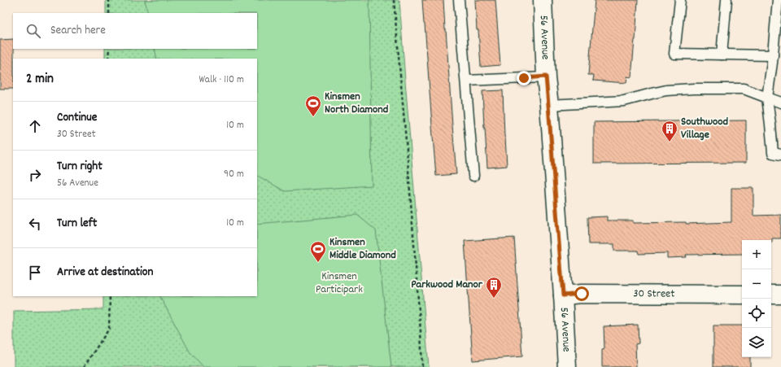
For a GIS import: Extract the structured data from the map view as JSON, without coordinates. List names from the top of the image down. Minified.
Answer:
{"streets":{"street":["56 Avenue","30 Street"]},"crossings":[["56 Avenue","30 Street"]],"parks":["Kinsmen Participark"],"places":{"sports":["Kinsmen North Diamond","Kinsmen Middle Diamond"],"building":["Southwood Village","Parkwood Manor"]},"page":{"search":"Search here","heading":["2 min","Walk · 110 m"],"list":[["Continue","30 Street","10 m"],["Turn right","56 Avenue","90 m"],["Turn left","10 m"],"Arrive at destination"],"map_buttons":["+","−"]}}
